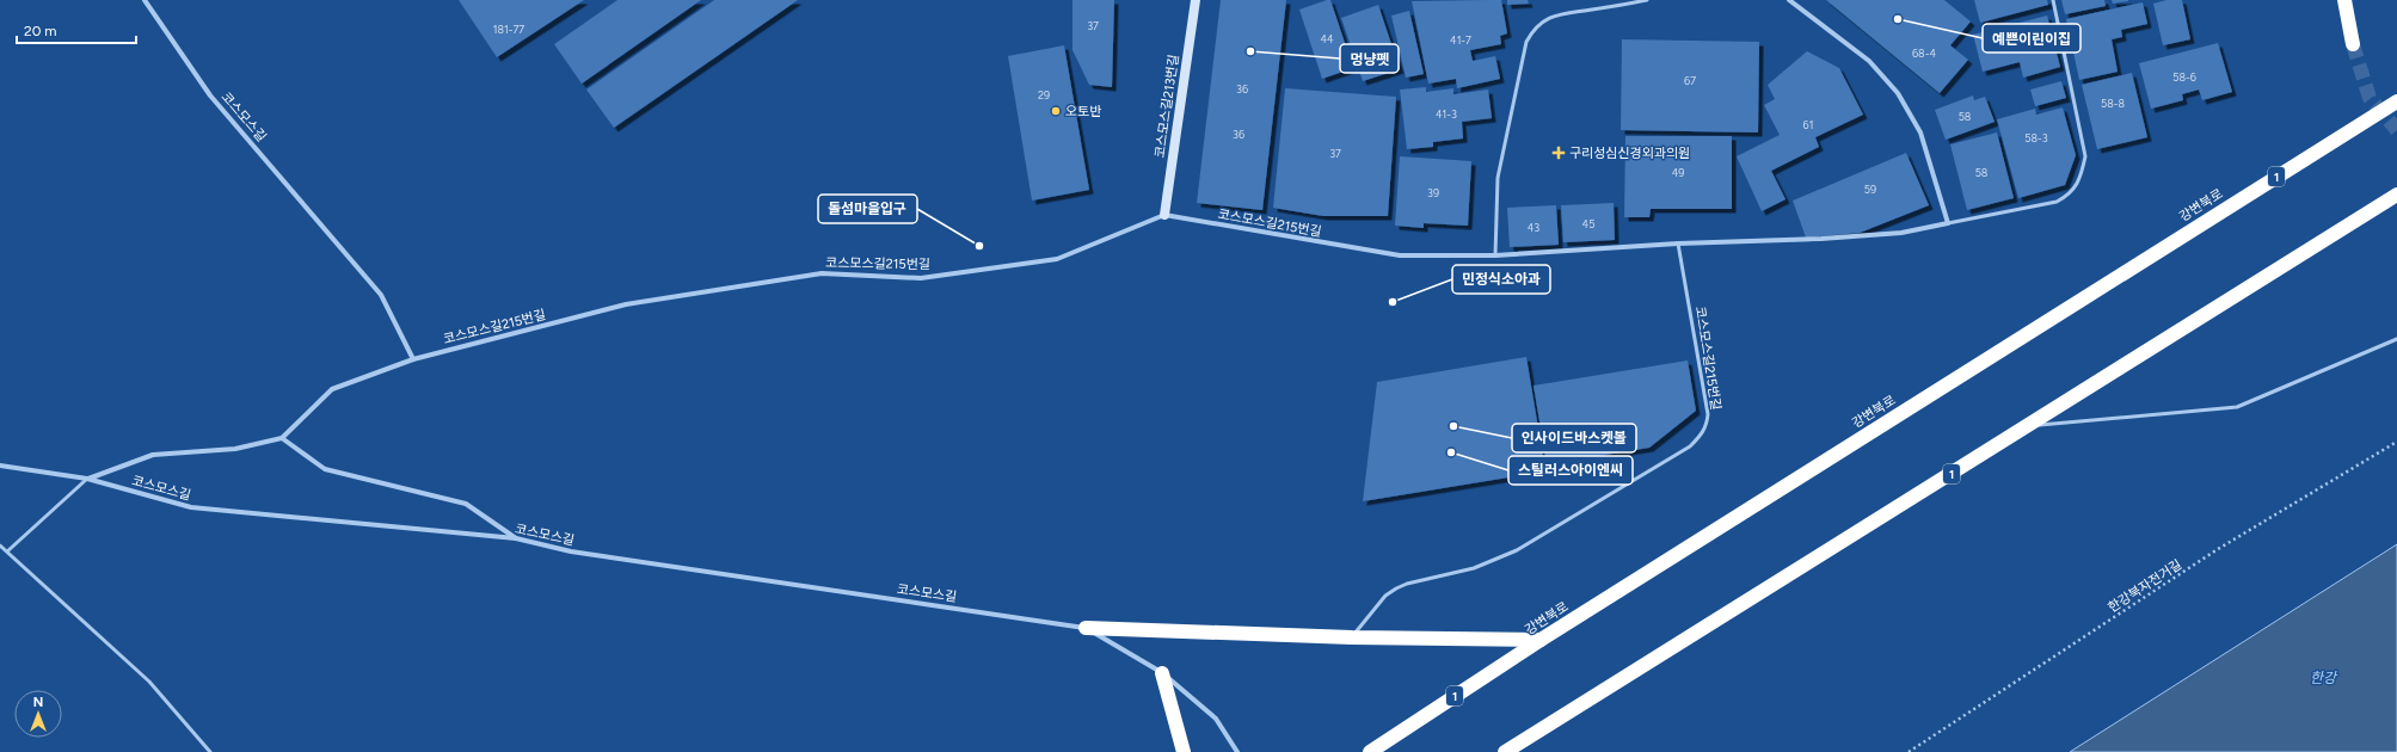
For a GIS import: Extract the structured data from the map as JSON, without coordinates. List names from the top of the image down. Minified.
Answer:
{"streets":{"highway":["1","강변북로"],"street":["코스모스길213번길","코스모스길","코스모스길215번길"],"path":["한강북자전거길"]},"crossings":[["코스모스길213번길","코스모스길215번길"],["코스모스길","코스모스길215번길"]],"water":["한강"],"places":{"other":["예쁜이린이집","멍냥펫","오토반","돌섬마을입구","민정식소아과","인사이드바스켓볼","스틸러스아이엔씨"],"health":["구리성심신경외과의원"]},"house_numbers":["37","181-77","44","41-7","68-4","58-6","67","36","29","58-8","41-3","58","61","36","58-3","37","49","58","59","39","45","43"],"scale_bar":"20 m","north":"top"}
